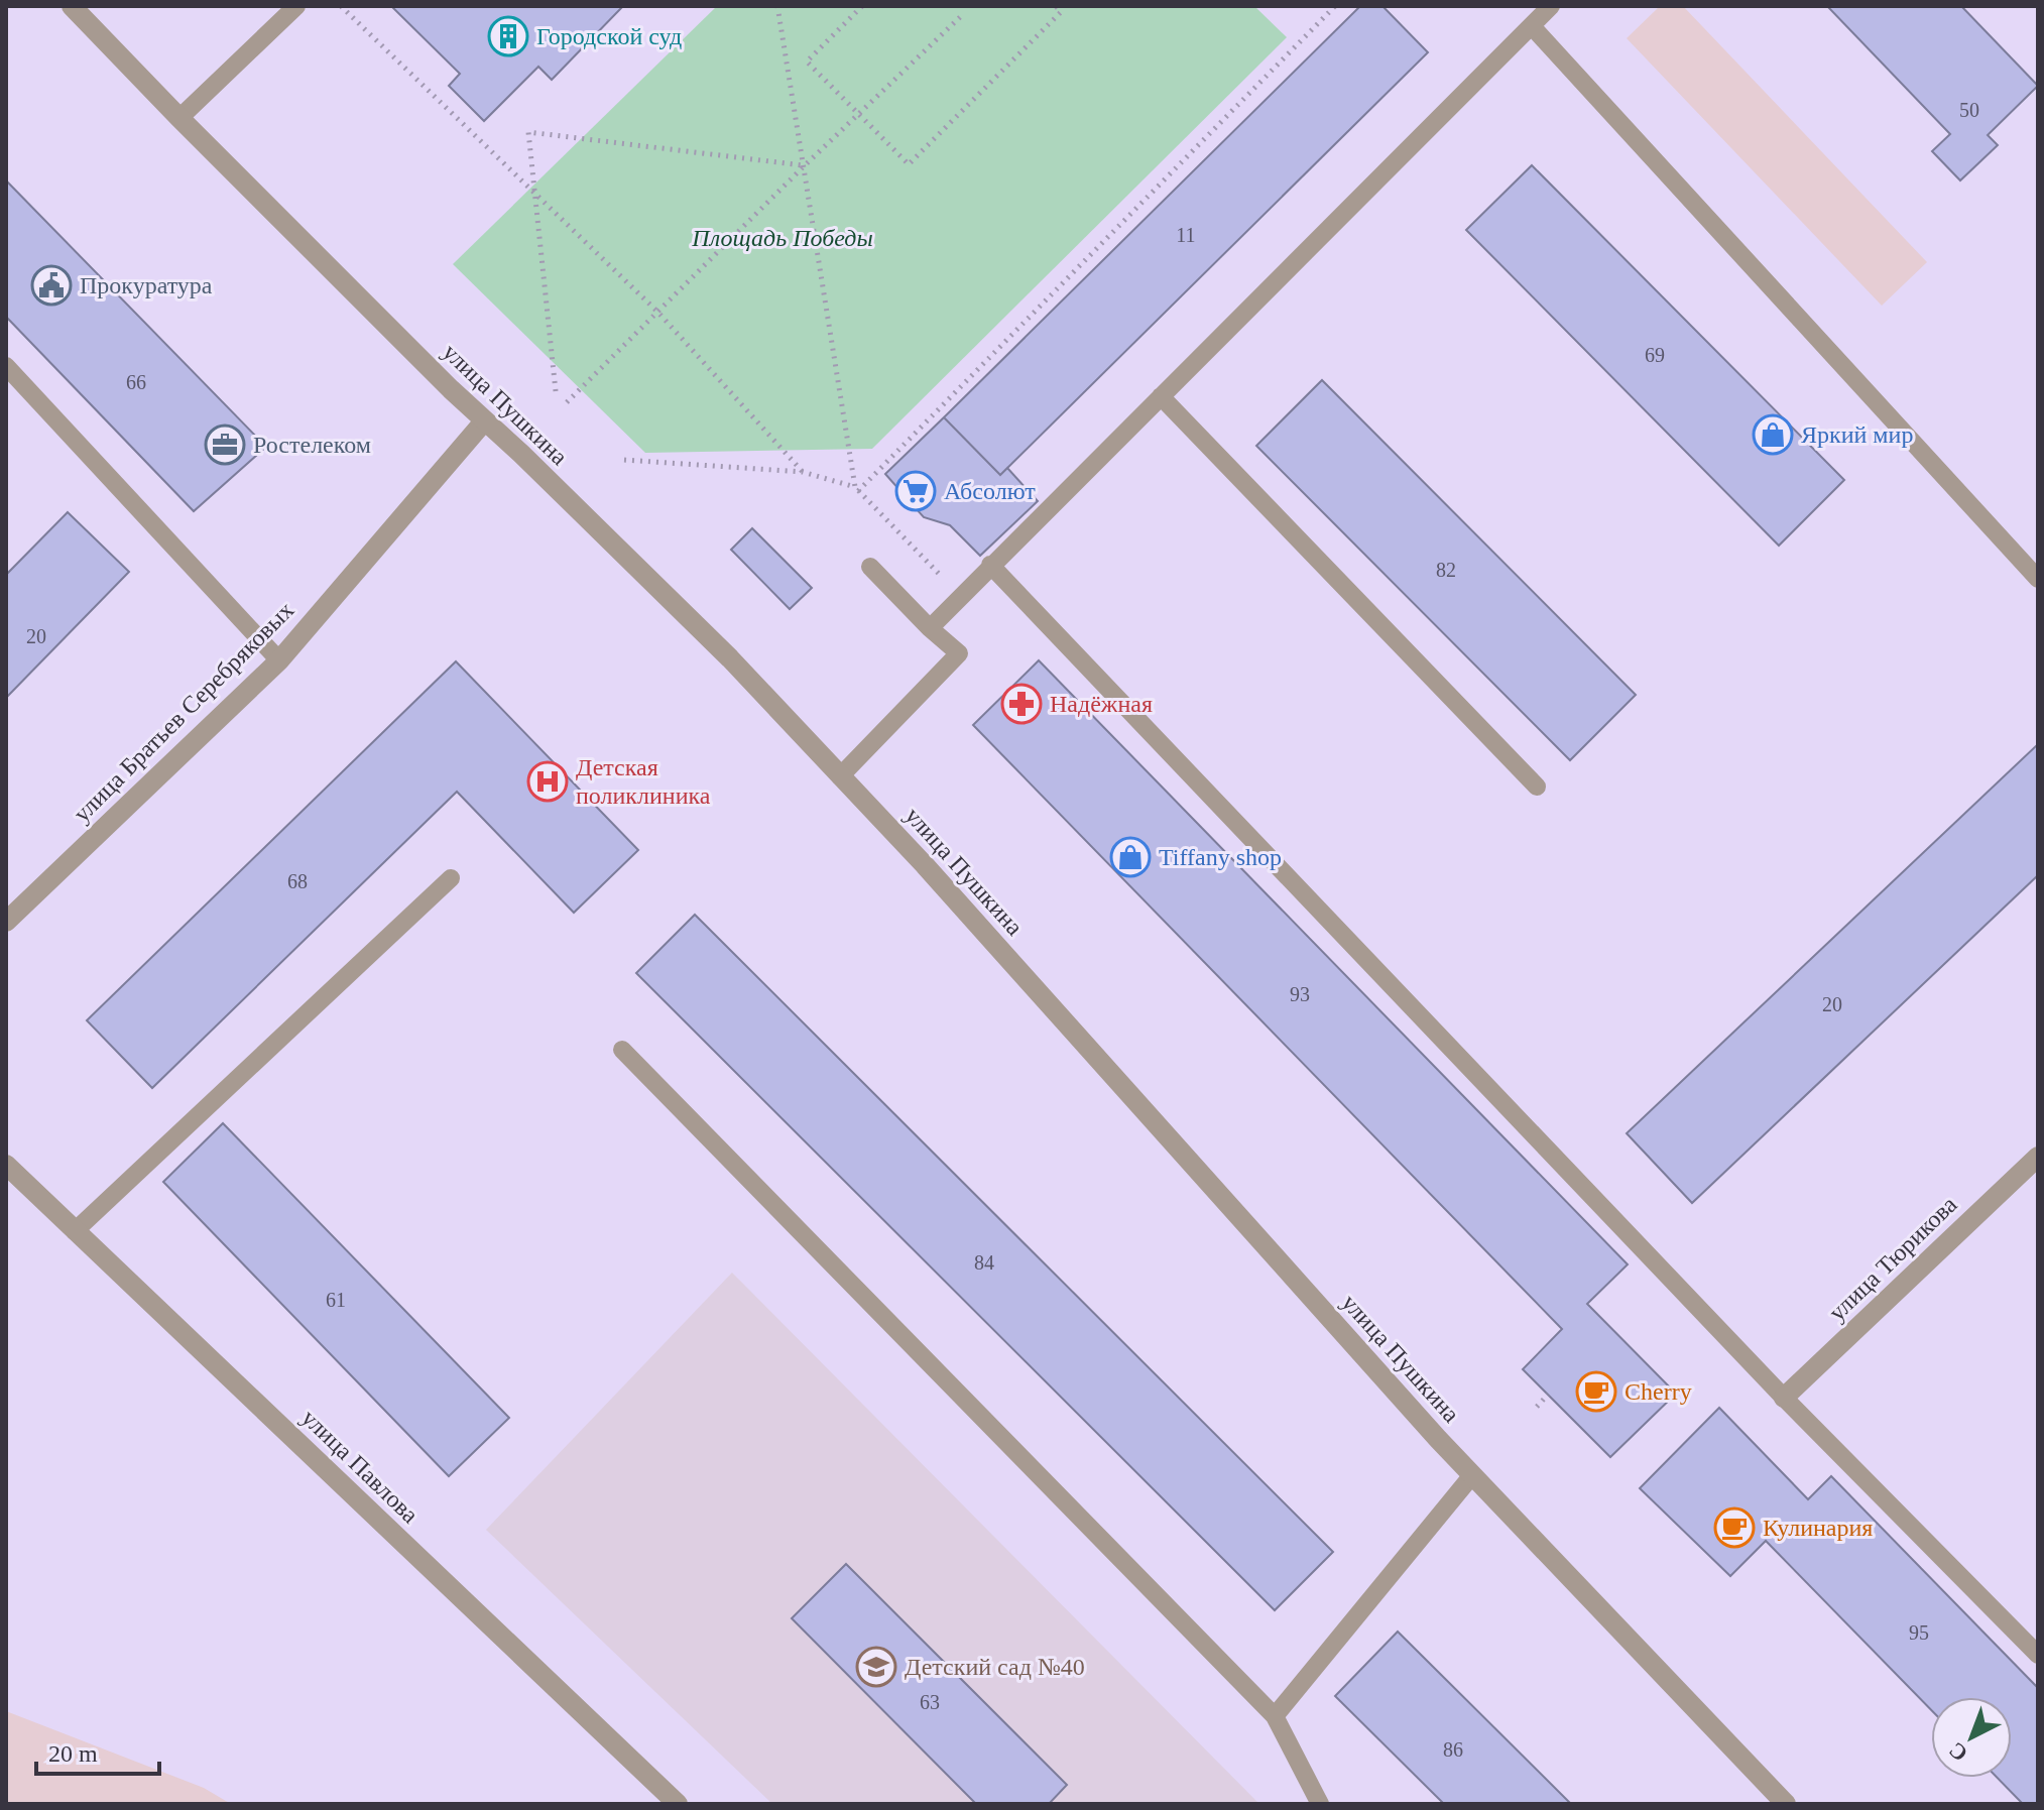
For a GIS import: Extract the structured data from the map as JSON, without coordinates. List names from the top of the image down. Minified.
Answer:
{"streets":{"street":["улица Пушкина","улица Братьев Серебряковых","улица Тюрикова","улица Павлова"]},"crossings":[["улица Пушкина","улица Братьев Серебряковых"]],"parks":["Площадь Победы"],"places":{"building":["Городской суд"],"public building":["Прокуратура"],"shop":["Яркий мир","Tiffany shop"],"office":["Ростелеком"],"supermarket":["Абсолют"],"pharmacy":["Надёжная"],"hospital":["Детская поликлиника"],"cafe":["Cherry","Кулинария"],"school or university":["Детский сад №40"]},"house_numbers":["50","11","69","66","82","20","68","93","20","84","61","95","63","86"],"scale_bar":"20 m","north":"bottom left"}
